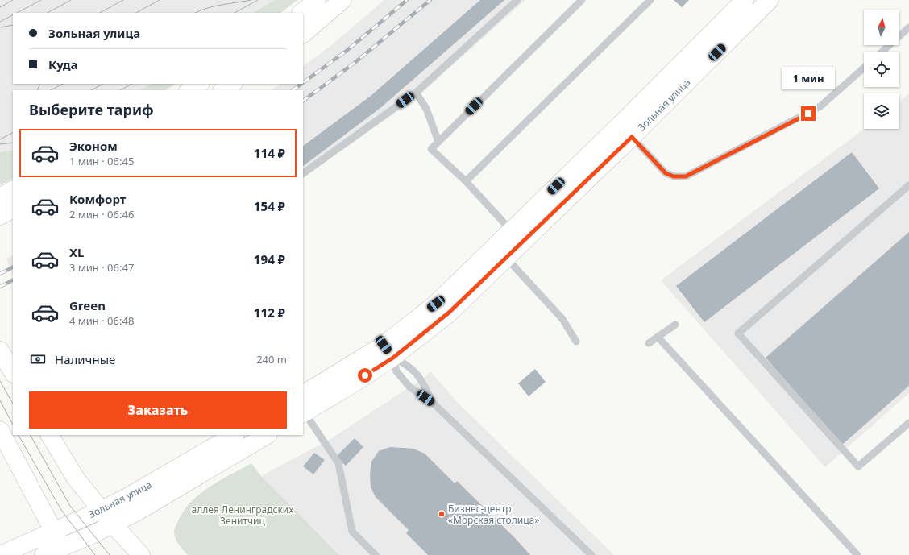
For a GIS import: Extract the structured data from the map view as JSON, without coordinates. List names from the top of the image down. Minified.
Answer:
{"streets":{"street":["Зольная улица"]},"parks":["аллея Ленинградских Зенитчиц"],"places":["Бизнес-центр «Морская столица»"],"north":"top","page":{"banner":["Зольная улица","Куда"],"bubble":"1 мин","heading":"Выберите тариф","list":[{"name":"Эконом","note":"1 мин · 06:45","value":"114 ₽"},{"name":"Комфорт","note":"2 мин · 06:46","value":"154 ₽"},{"name":"XL","note":"3 мин · 06:47","value":"194 ₽"},{"name":"Green","note":"4 мин · 06:48","value":"112 ₽"}],"pay":["Наличные","240 m"],"buttons":"Заказать"}}
